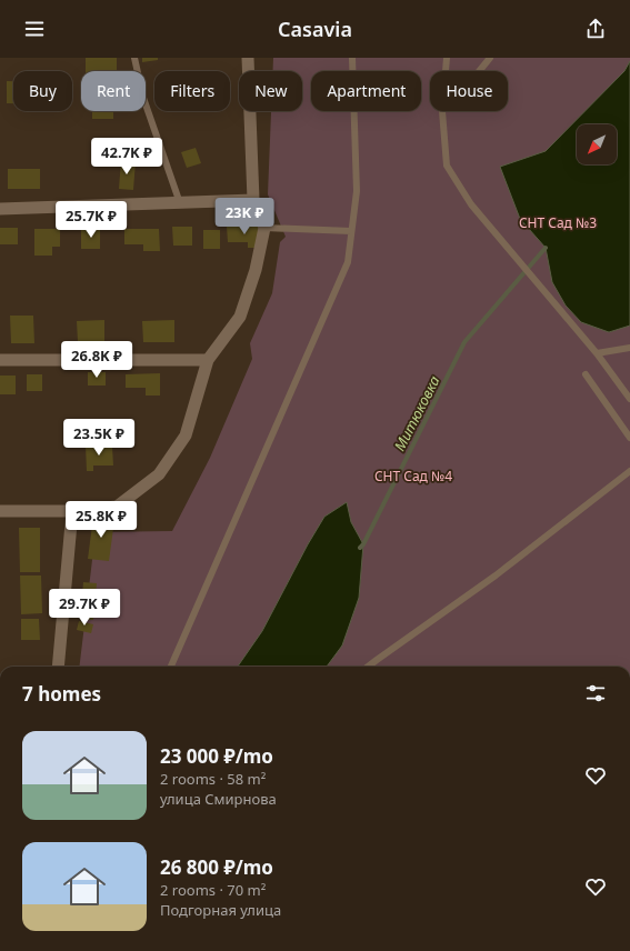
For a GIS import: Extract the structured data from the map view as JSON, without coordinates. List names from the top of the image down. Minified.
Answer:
{"water":["Митюковка"],"parks":["СНТ Сад №3","СНТ Сад №4"],"north":"bottom left","page":{"header":"Casavia","chip":["Buy","Rent","Filters","New","Apartment","House"],"price":["42.7K ₽","23K ₽","25.7K ₽","26.8K ₽","23.5K ₽","25.8K ₽","29.7K ₽"],"heading":"7 homes","list":[{"name":"23 000 ₽/mo","note":"2 rooms · 58 m² · улица Смирнова"},{"name":"26 800 ₽/mo","note":"2 rooms · 70 m² · Подгорная улица"}]}}
